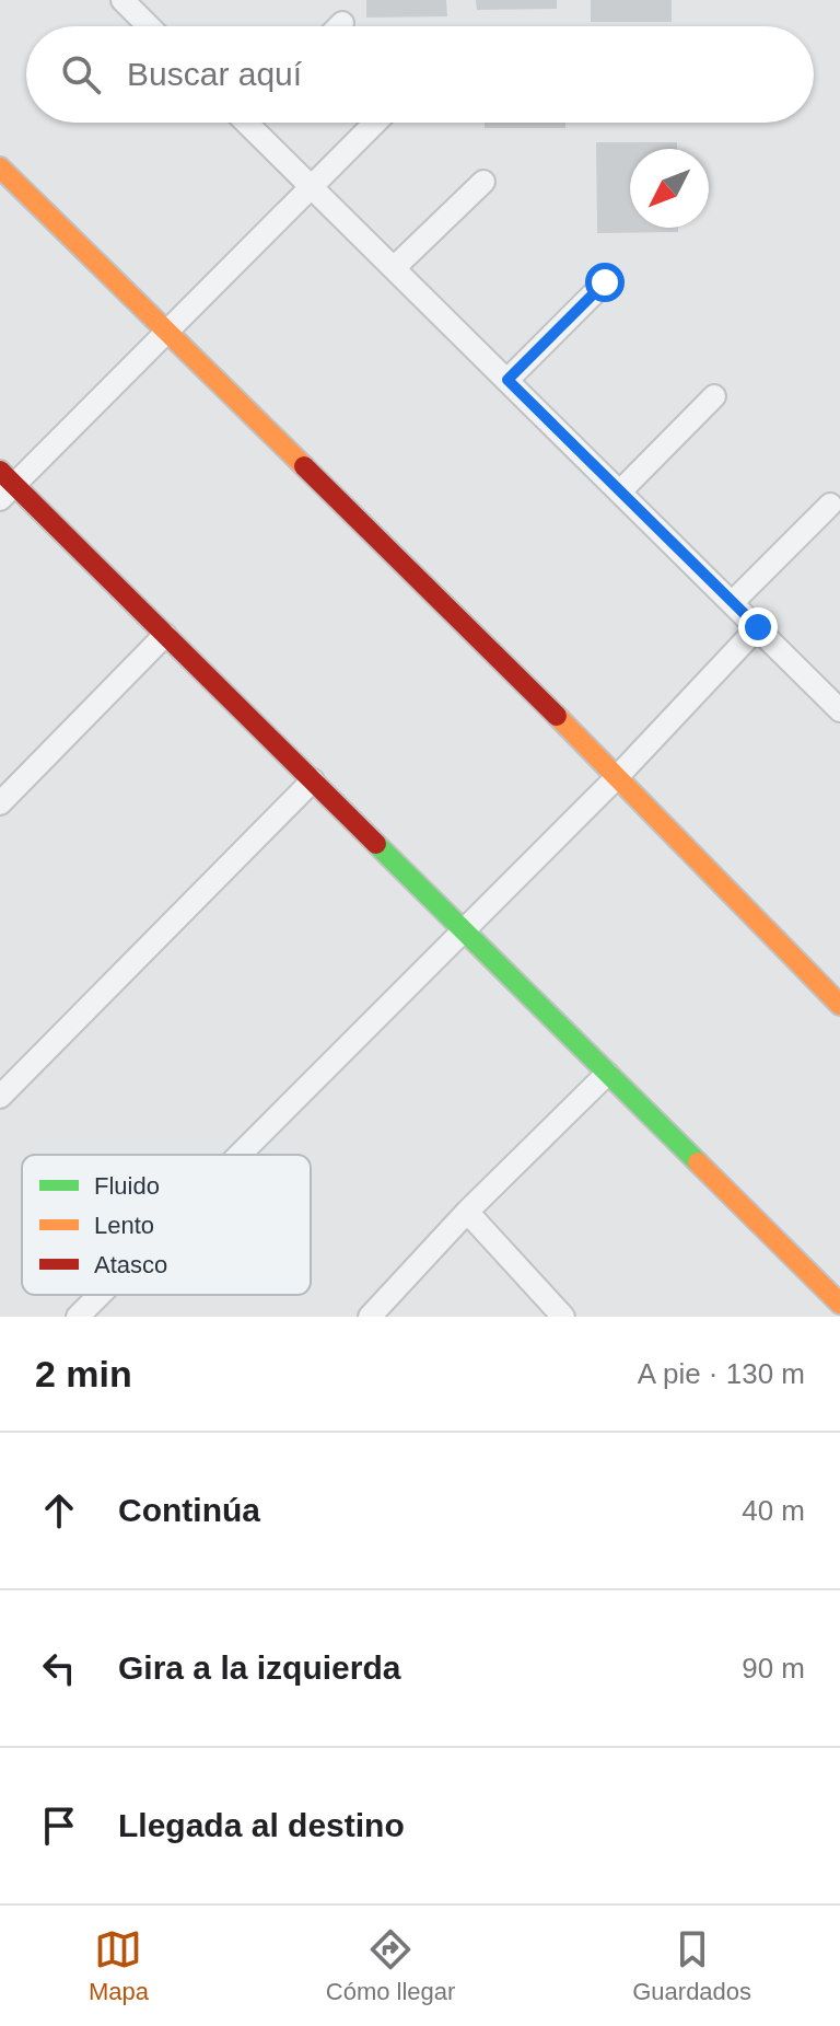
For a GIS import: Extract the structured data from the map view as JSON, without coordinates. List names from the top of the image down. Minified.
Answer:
{"legend":["Fluido","Lento","Atasco"],"north":"bottom left","page":{"search":"Buscar aquí","heading":["2 min","A pie · 130 m"],"list":[["Continúa","40 m"],["Gira a la izquierda","90 m"],"Llegada al destino"],"nav":["Mapa","Cómo llegar","Guardados"]}}
